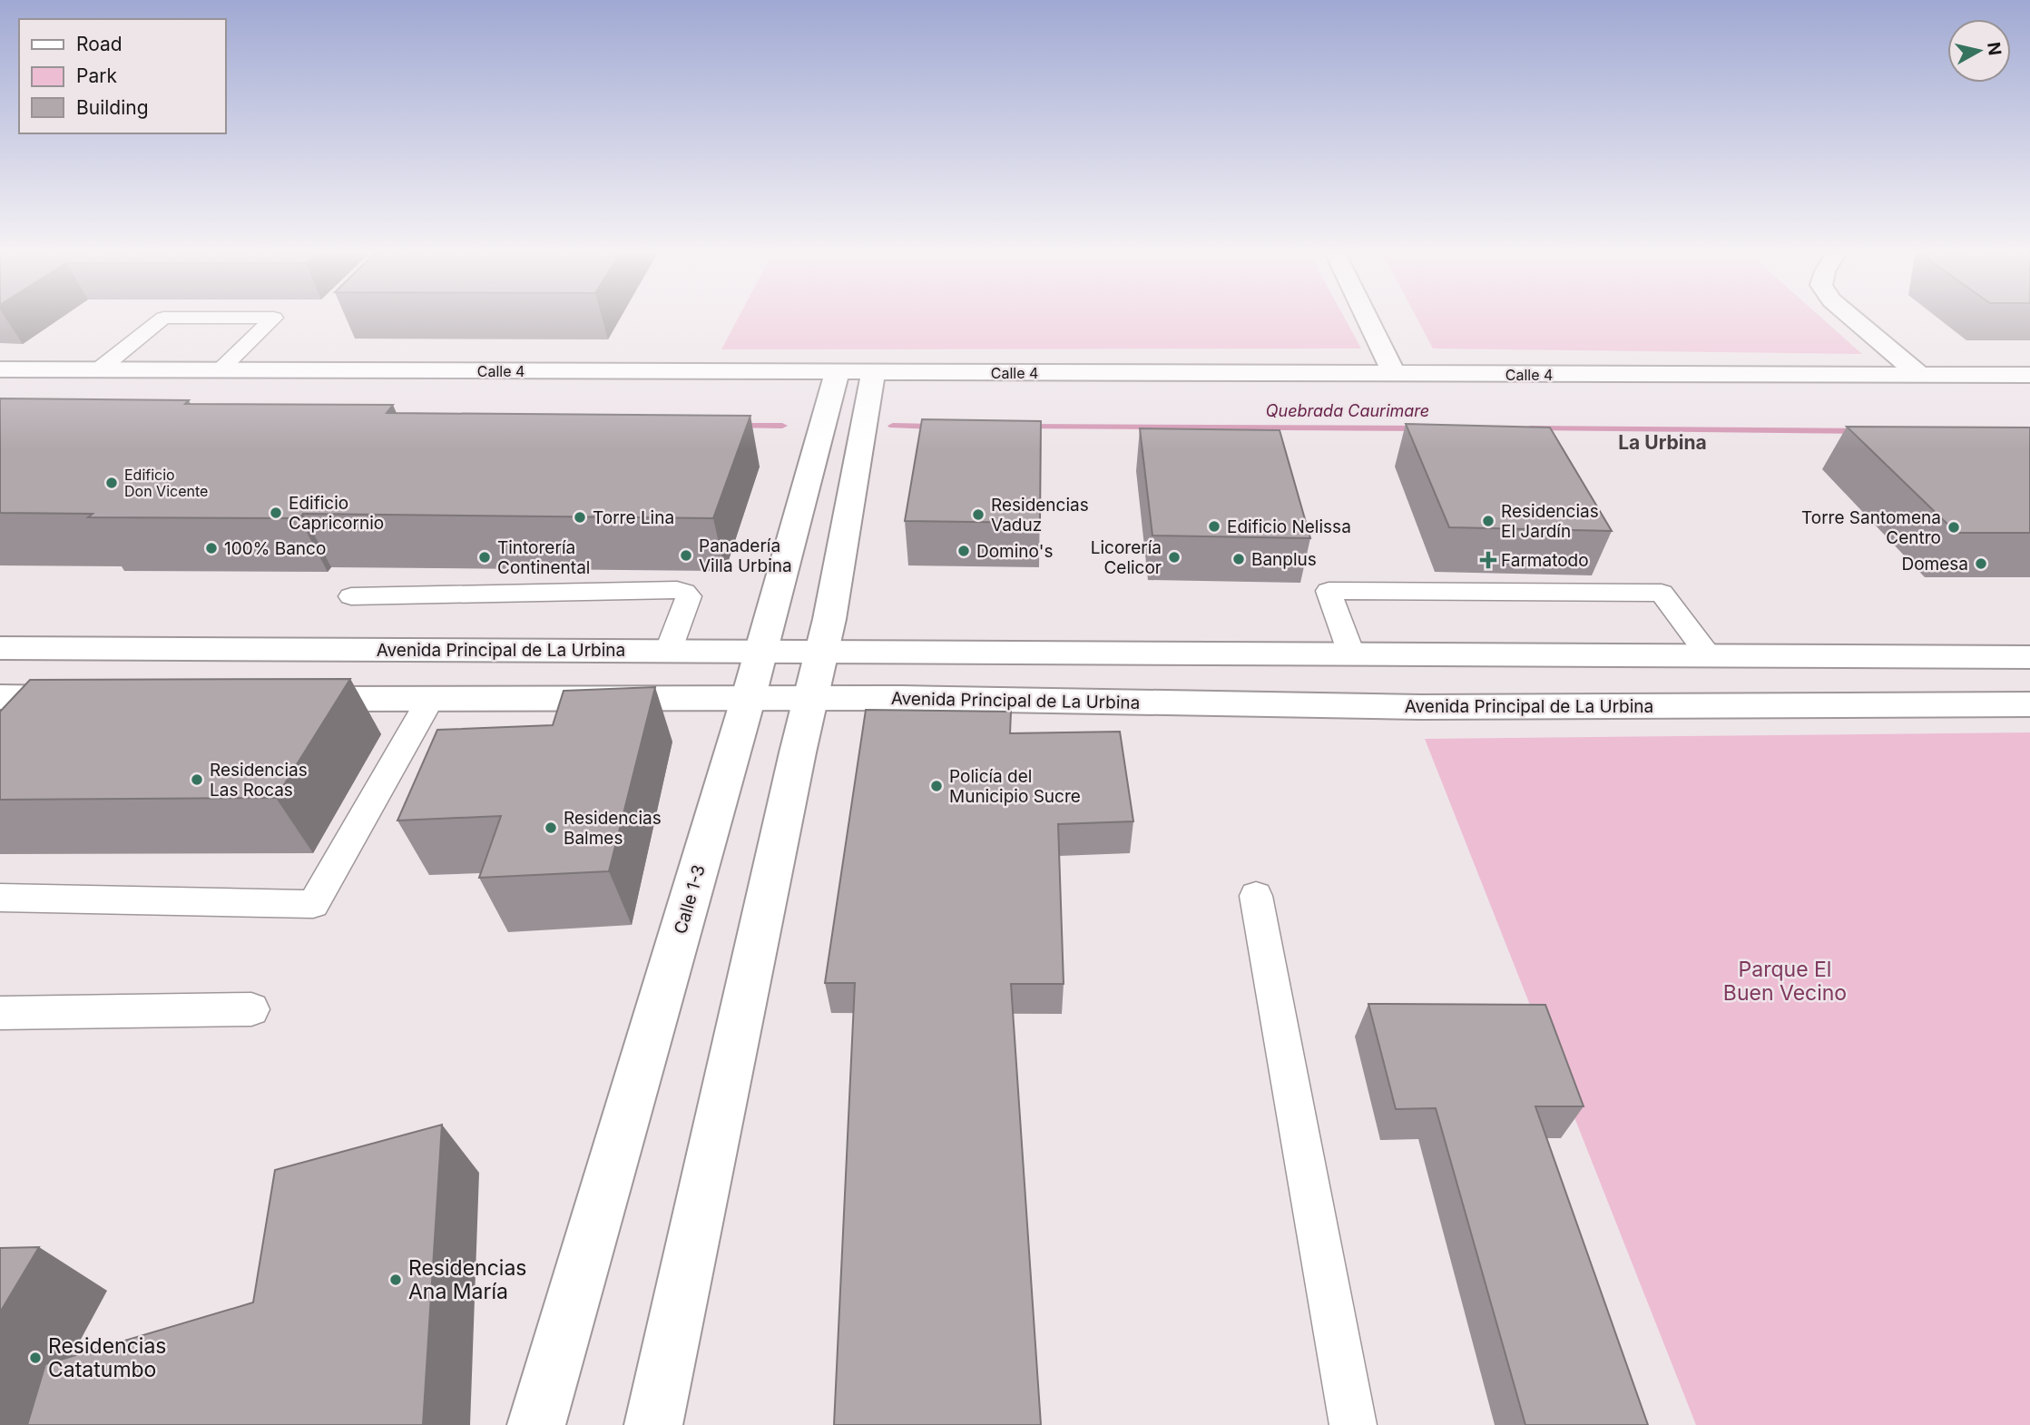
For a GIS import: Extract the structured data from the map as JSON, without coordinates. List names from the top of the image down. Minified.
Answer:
{"streets":{"street":["Calle 4","Avenida Principal de La Urbina","Calle 1-3"]},"crossings":[["Calle 4","Calle 1-3"],["Avenida Principal de La Urbina","Calle 1-3"]],"districts":["La Urbina"],"water":["Quebrada Caurimare"],"parks":["Parque El Buen Vecino"],"places":{"other":["Edificio Don Vicente","Edificio Capricornio","Residencias Vaduz","Torre Lina","Residencias El Jardín","Edificio Nelissa","Torre Santomena Centro","100% Banco","Domino's","Panadería Villa Urbina","Tintorería Continental","Licorería Celicor","Banplus","Domesa","Residencias Las Rocas","Policía del Municipio Sucre","Residencias Balmes","Residencias Ana María","Residencias Catatumbo"],"health":["Farmatodo"]},"legend":["Road","Park","Building"],"north":"right"}
